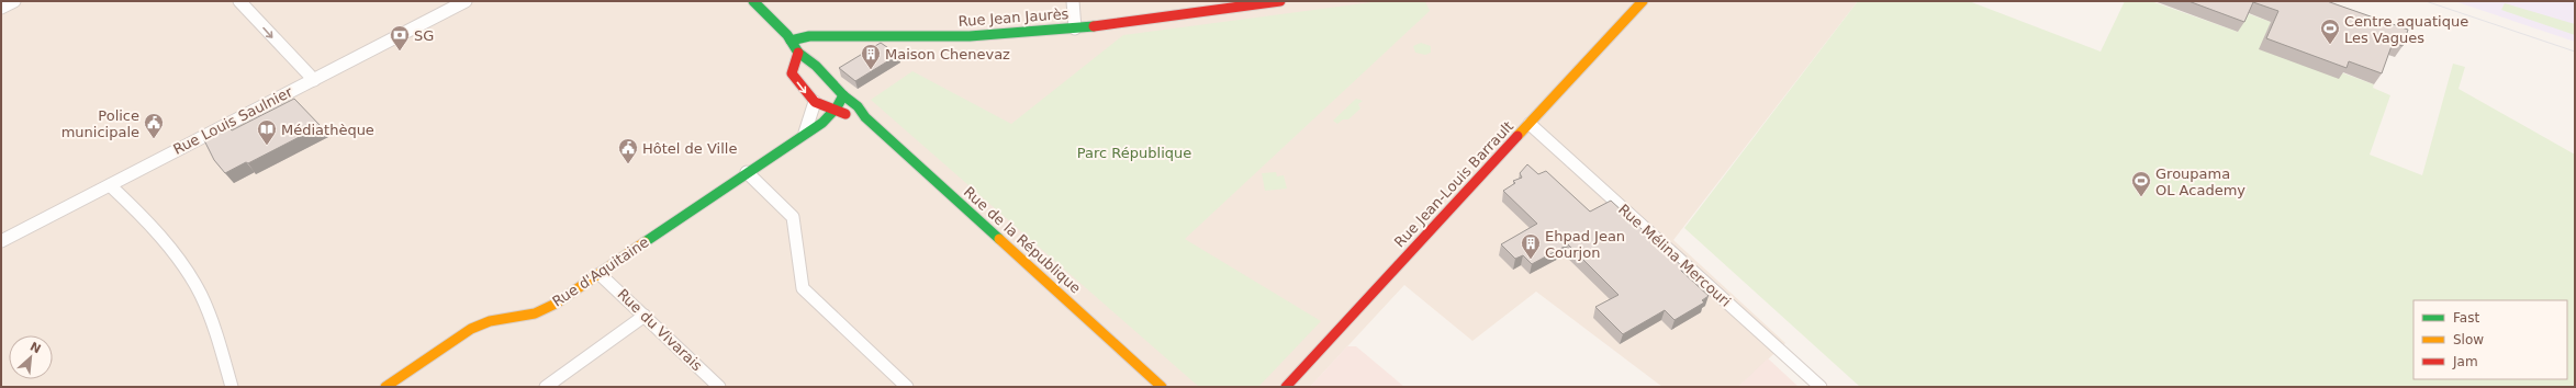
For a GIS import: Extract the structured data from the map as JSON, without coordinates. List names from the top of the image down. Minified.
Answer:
{"streets":{"main road":["Rue Jean Jaurès","Rue Jean-Louis Barrault","Rue de la République","Rue d'Aquitaine"],"street":["Rue Louis Saulnier","Rue Mélina Mercouri","Rue du Vivarais"]},"crossings":[["Rue Jean Jaurès","Rue de la République"],["Rue Jean-Louis Barrault","Rue Mélina Mercouri"],["Rue de la République","Rue d'Aquitaine"],["Rue d'Aquitaine","Rue du Vivarais"]],"parks":["Parc République"],"places":{"sports":["Centre aquatique Les Vagues","Groupama OL Academy"],"bank":["SG"],"building":["Maison Chenevaz","Ehpad Jean Courjon"],"public building":["Police municipale","Hôtel de Ville"],"library":["Médiathèque"]},"legend":["Fast","Slow","Jam"],"north":"top right"}
